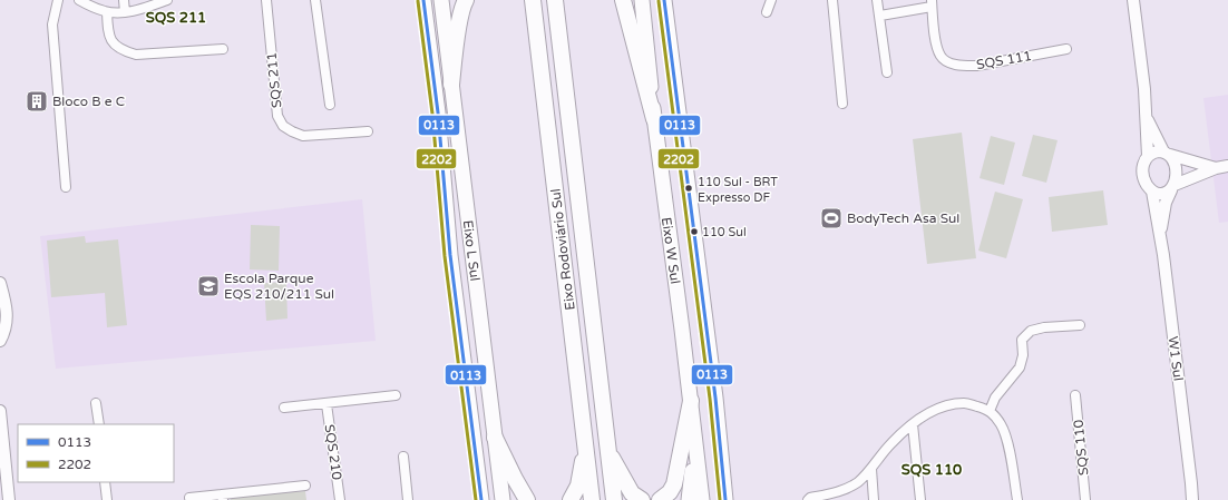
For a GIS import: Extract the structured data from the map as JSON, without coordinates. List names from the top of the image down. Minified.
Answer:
{"streets":{"highway":["Eixo Rodoviário Sul"],"main road":["Eixo L Sul","Eixo W Sul"],"street":["SQS 111","SQS 211","W1 Sul","SQS 110","SQS 210"]},"districts":["SQS 211","SQS 110"],"places":{"building":["Bloco B e C"],"other":["110 Sul - BRT Expresso DF","110 Sul"],"sports":["BodyTech Asa Sul"],"school or university":["Escola Parque EQS 210/211 Sul"]},"lines":["transit line 0113","transit line 2202"],"legend":["0113","2202"]}
